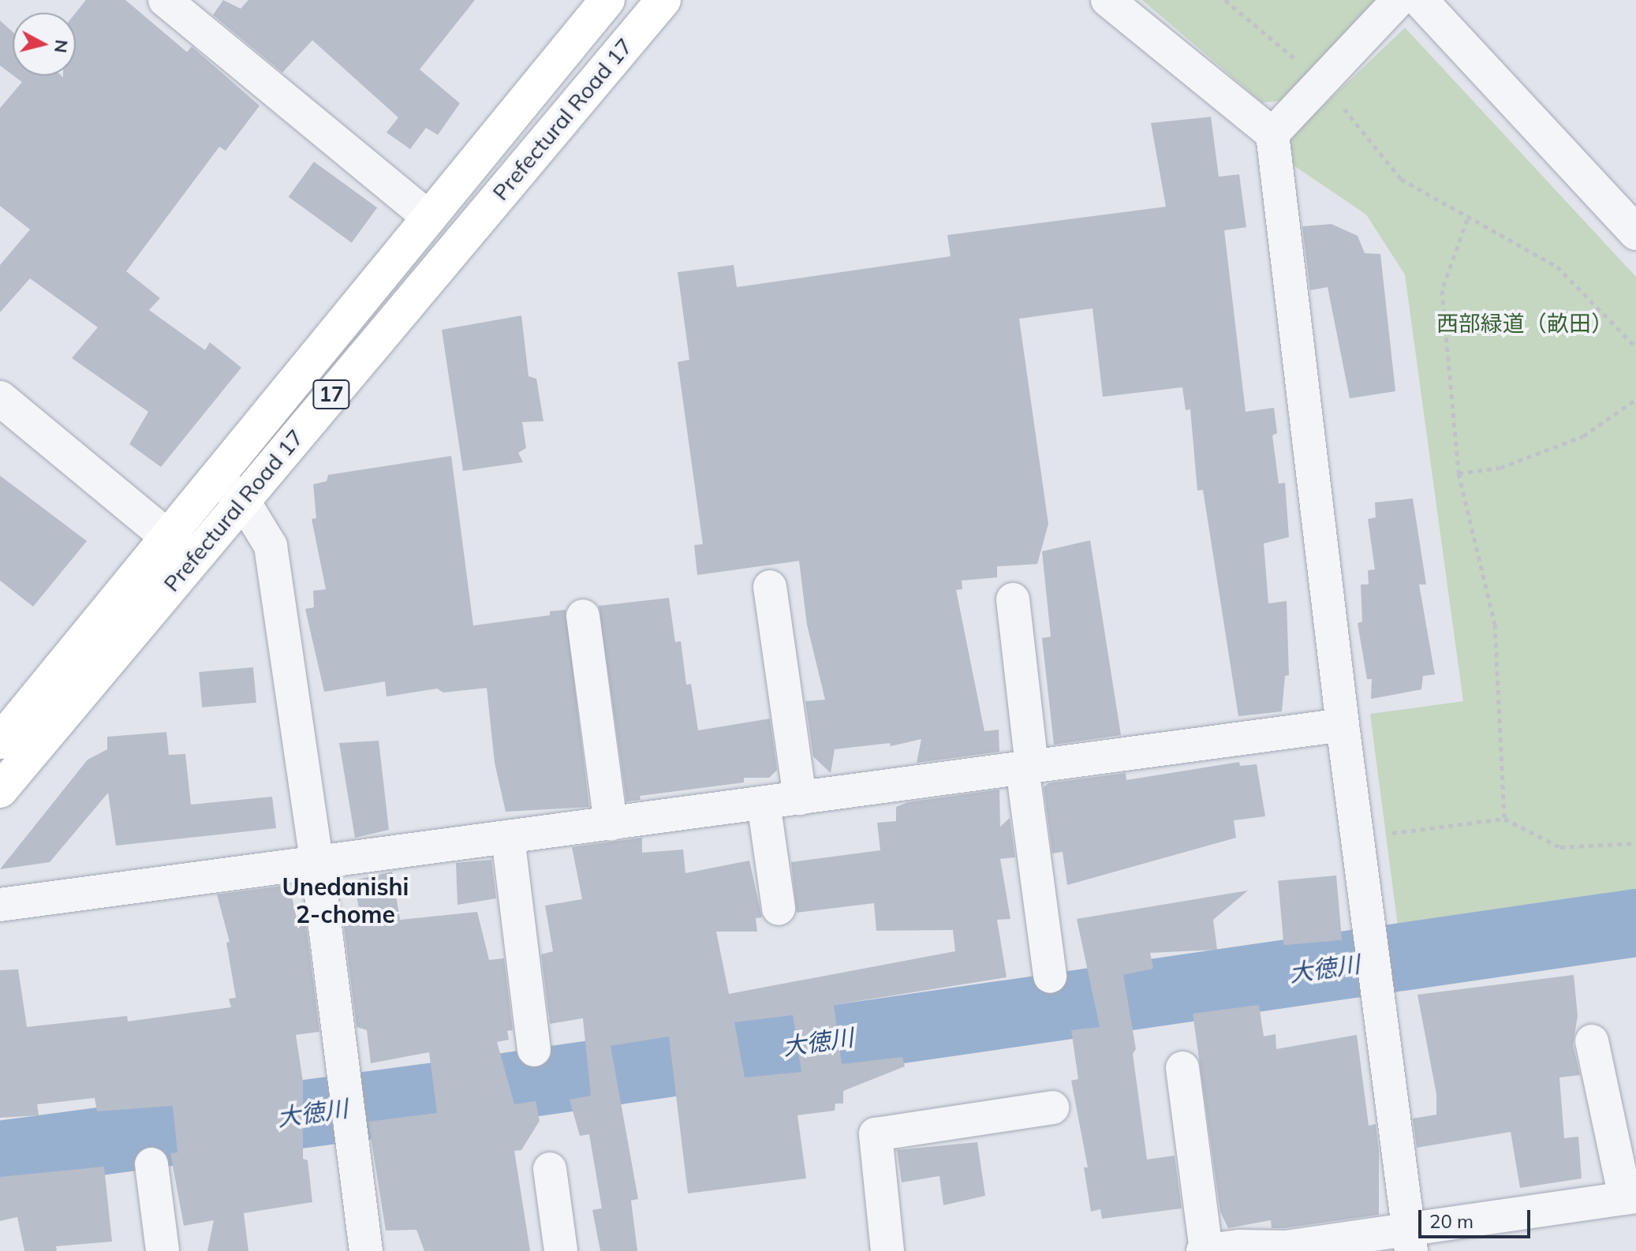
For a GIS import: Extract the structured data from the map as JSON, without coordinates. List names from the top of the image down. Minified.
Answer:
{"streets":{"main road":["Prefectural Road 17","17"]},"districts":["Unedanishi 2-chome"],"water":["大徳川"],"parks":["西部緑道（畝田）"],"scale_bar":"20 m","north":"right"}
